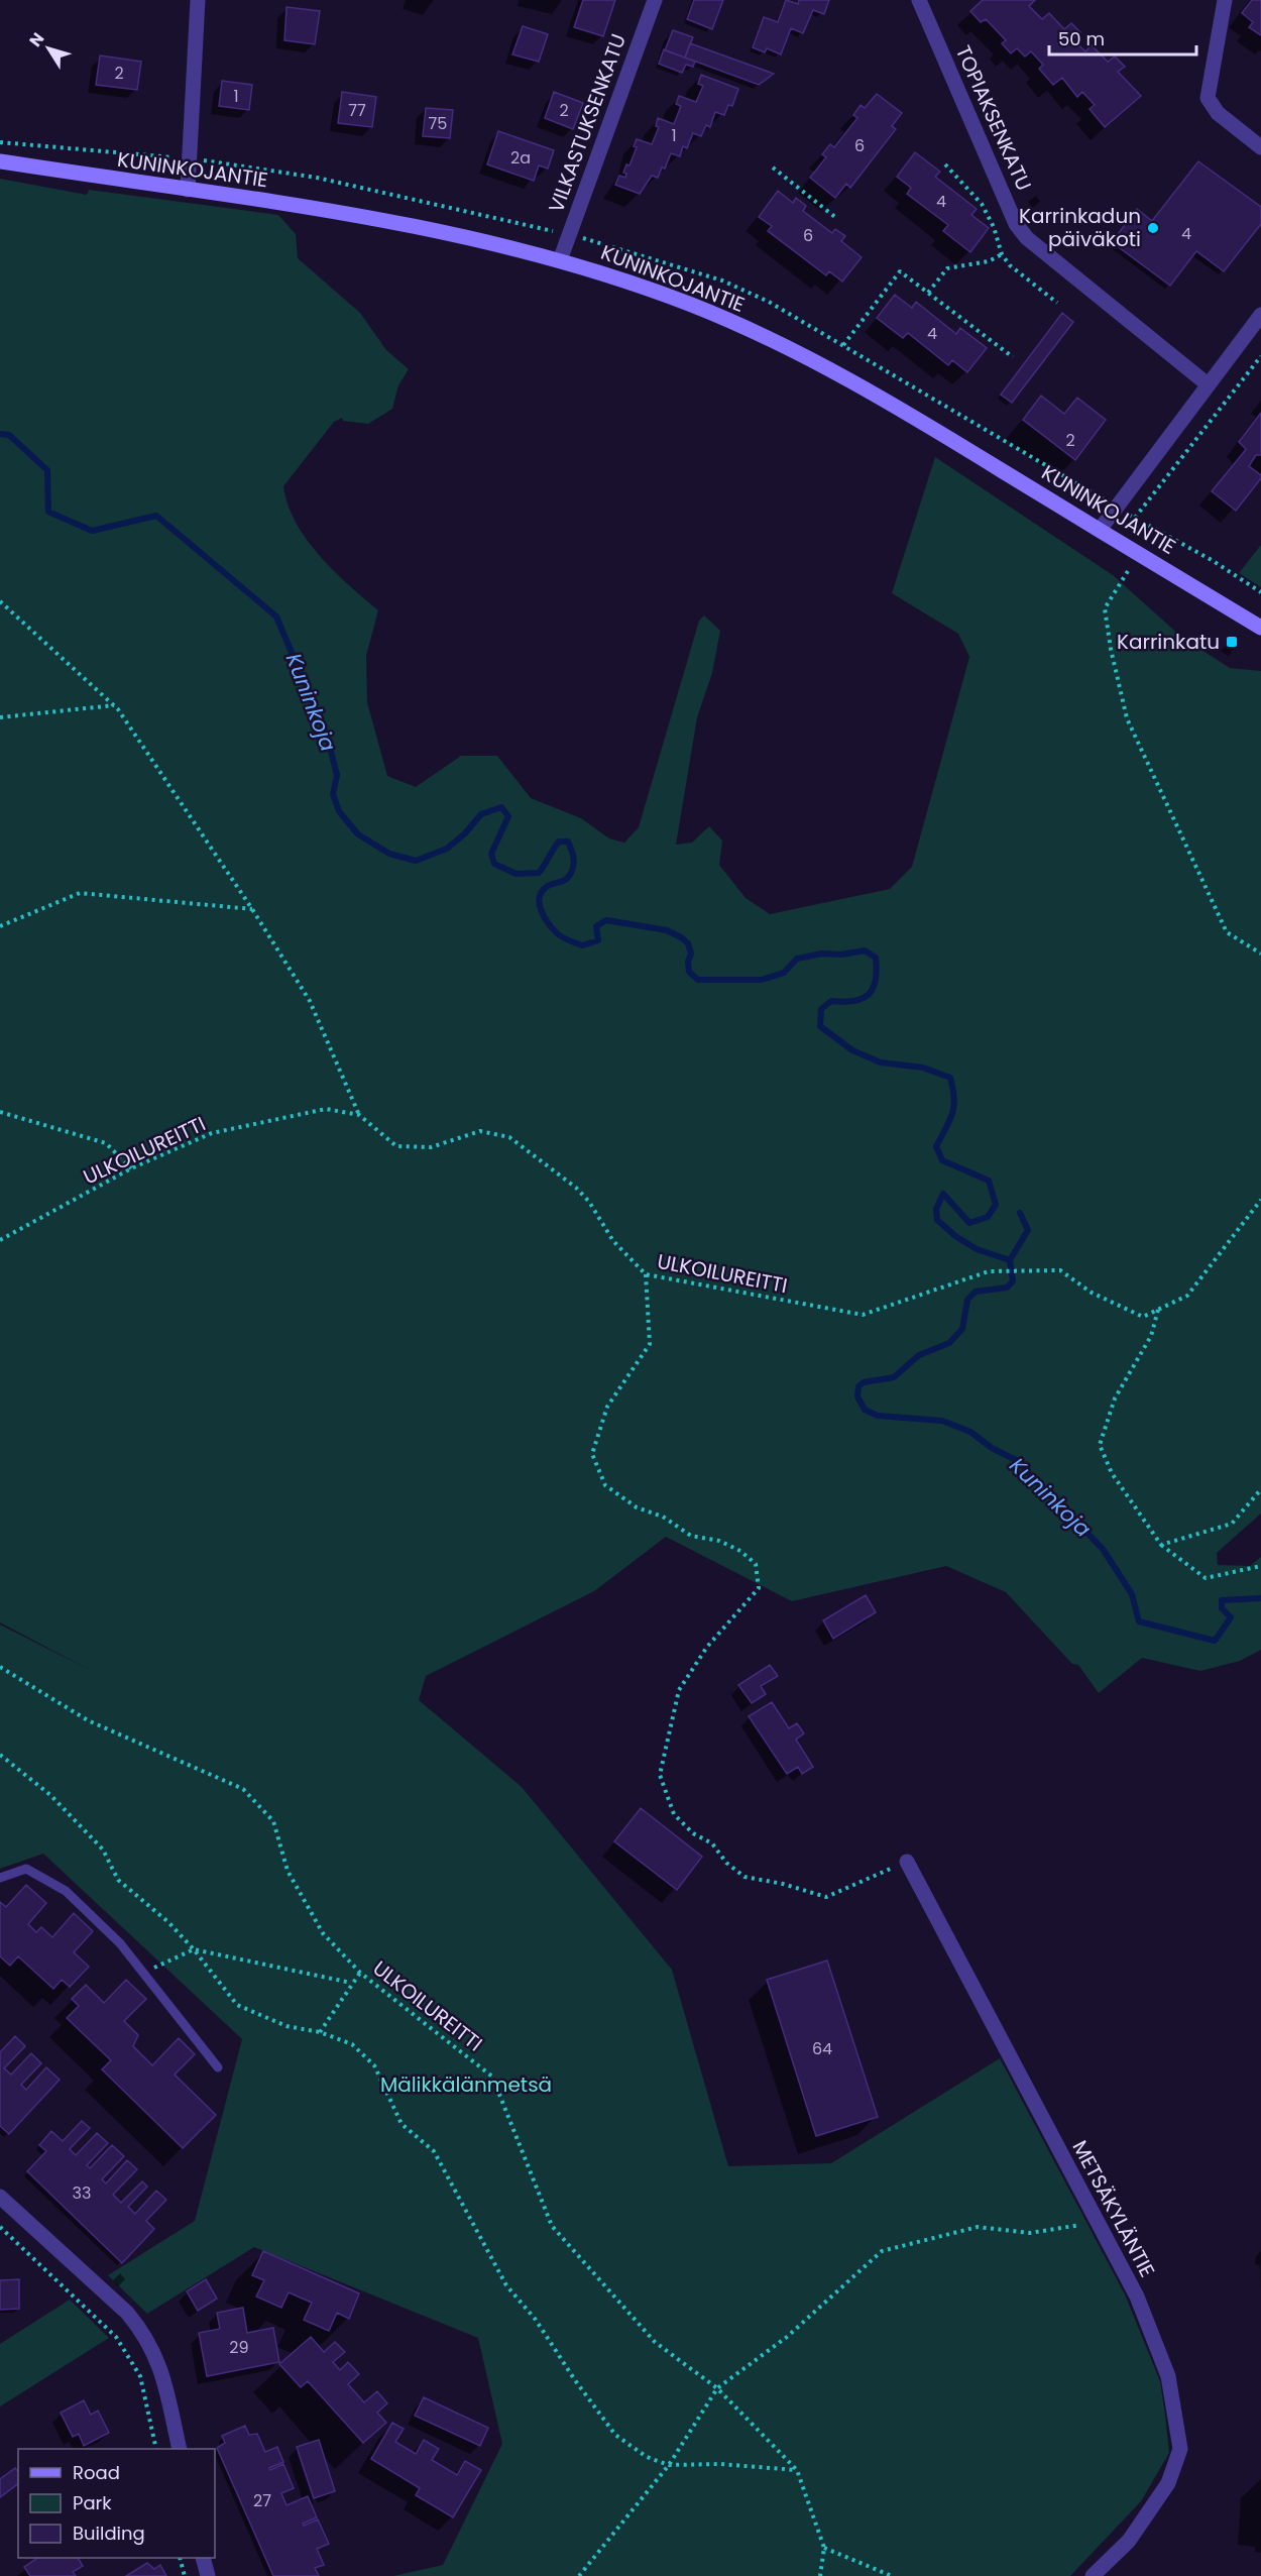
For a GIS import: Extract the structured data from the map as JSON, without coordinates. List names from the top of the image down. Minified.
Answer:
{"streets":{"main road":["KUNINKOJANTIE"],"street":["TOPIAKSENKATU","VILKASTUKSENKATU","METSÄKYLÄNTIE"],"path":["ULKOILUREITTI"]},"crossings":[["VILKASTUKSENKATU","KUNINKOJANTIE"]],"water":["Kuninkoja"],"parks":["Mälikkälänmetsä"],"places":{"other":["Karrinkadun päiväkoti"],"transit":["Karrinkatu"]},"house_numbers":["2","1","77","2","75","1","6","2a","4","4","6","4","2","64","33","29","27"],"legend":["Road","Park","Building"],"scale_bar":"50 m","north":"top left"}
